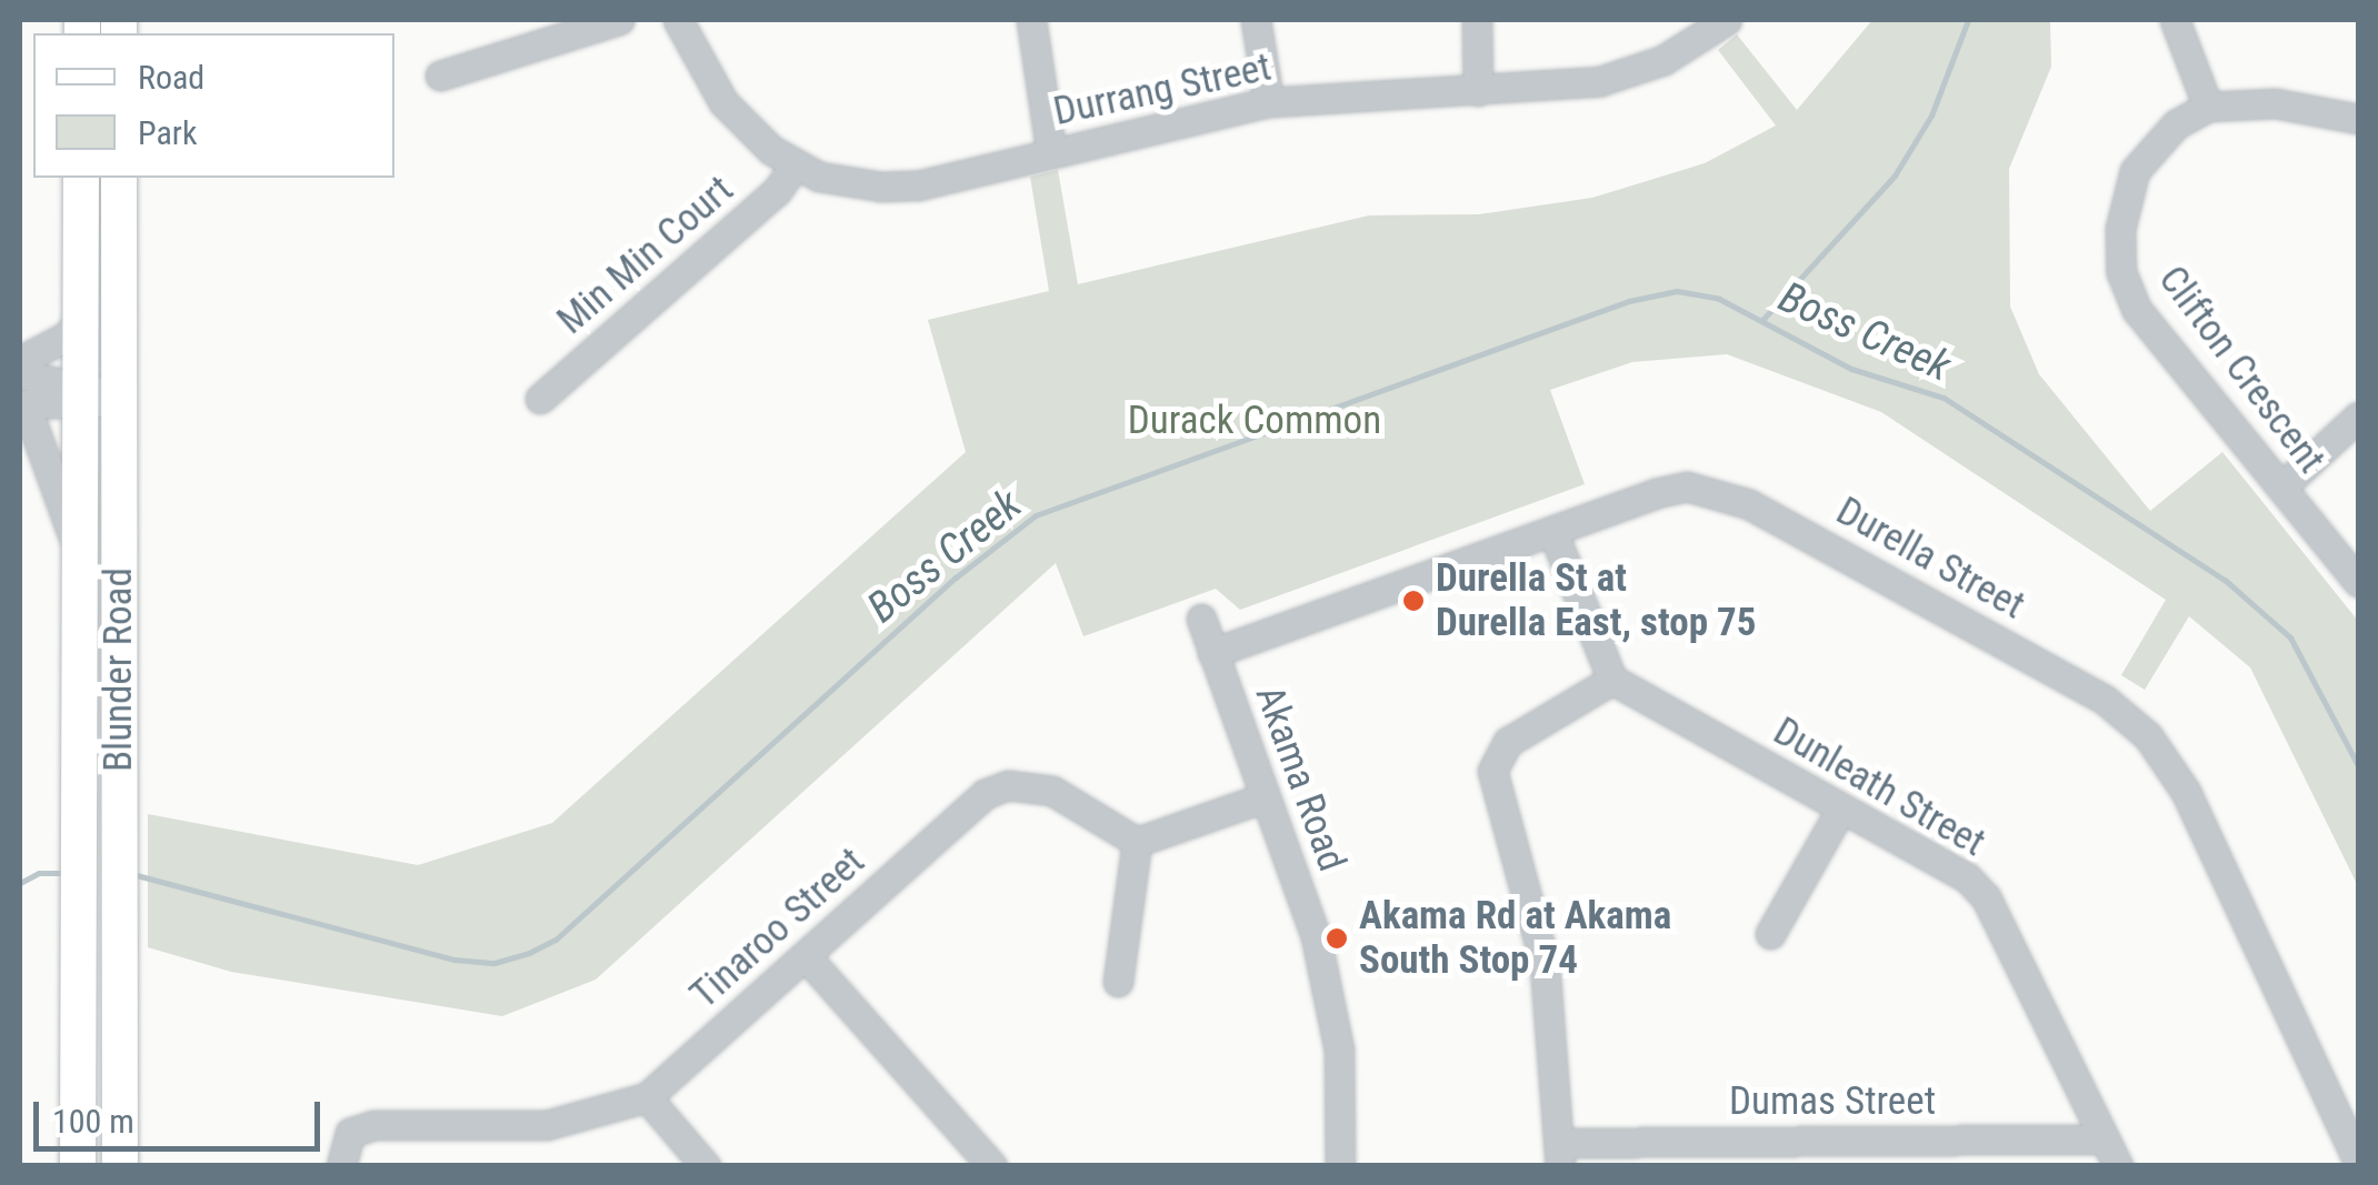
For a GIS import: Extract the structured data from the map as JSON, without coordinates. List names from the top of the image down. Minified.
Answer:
{"streets":{"main road":["Blunder Road"],"street":["Durrang Street","Min Min Court","Clifton Crescent","Durella Street","Akama Road","Dunleath Street","Tinaroo Street","Dumas Street"]},"crossings":[["Durrang Street","Min Min Court"],["Durella Street","Akama Road"],["Dunleath Street","Dumas Street"]],"water":["Boss Creek"],"parks":["Durack Common"],"places":["Durella St at Durella East, stop 75","Akama Rd at Akama South Stop 74"],"legend":["Road","Park"],"scale_bar":"100 m"}
